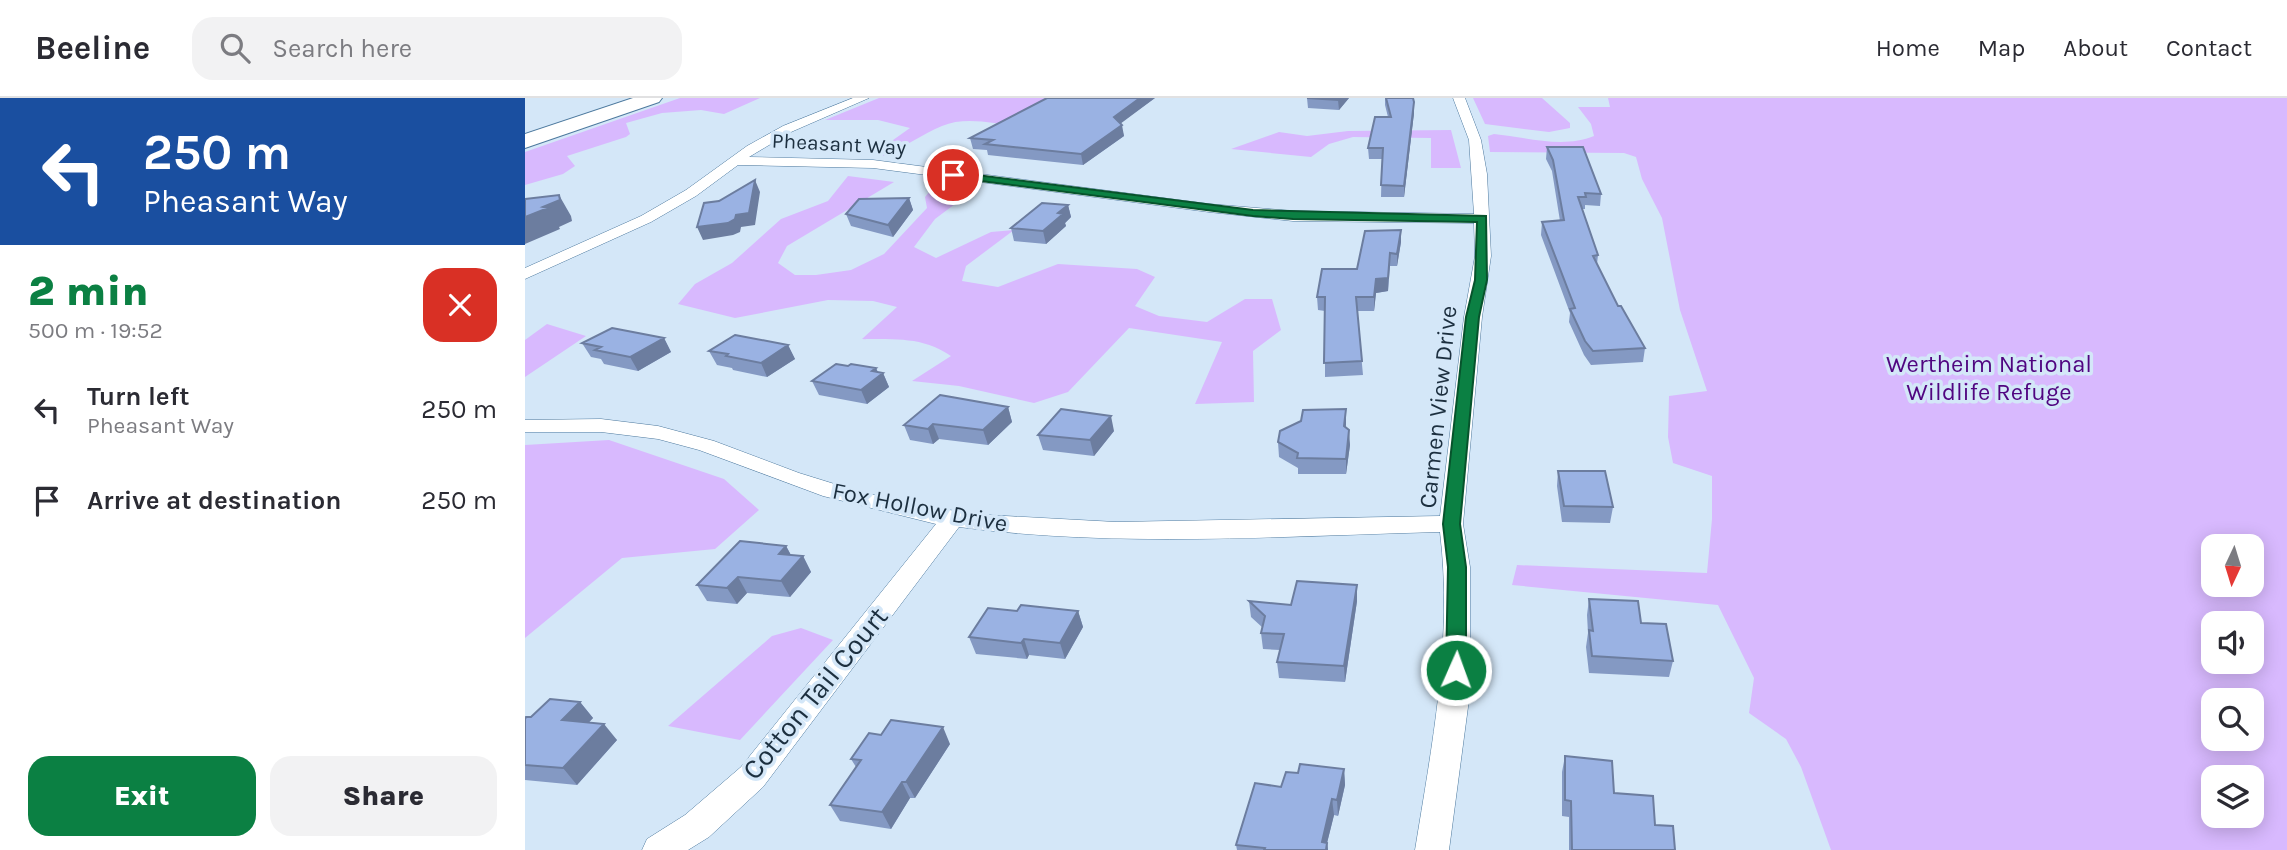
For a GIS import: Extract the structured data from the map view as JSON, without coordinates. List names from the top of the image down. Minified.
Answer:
{"streets":{"street":["Pheasant Way","Carmen View Drive","Fox Hollow Drive","Cotton Tail Court"]},"crossings":[["Pheasant Way","Carmen View Drive"],["Carmen View Drive","Fox Hollow Drive"],["Fox Hollow Drive","Cotton Tail Court"]],"parks":["Wertheim National Wildlife Refuge"],"north":"bottom","page":{"header":"Beeline","search":"Search here","nav":["Home","Map","About","Contact"],"turn":["250 m","Pheasant Way"],"heading":["2 min","500 m · 19:52"],"list":[{"name":"Turn left","note":"Pheasant Way","value":"250 m"},{"name":"Arrive at destination","value":"250 m"}],"buttons":["Exit","Share"]}}
